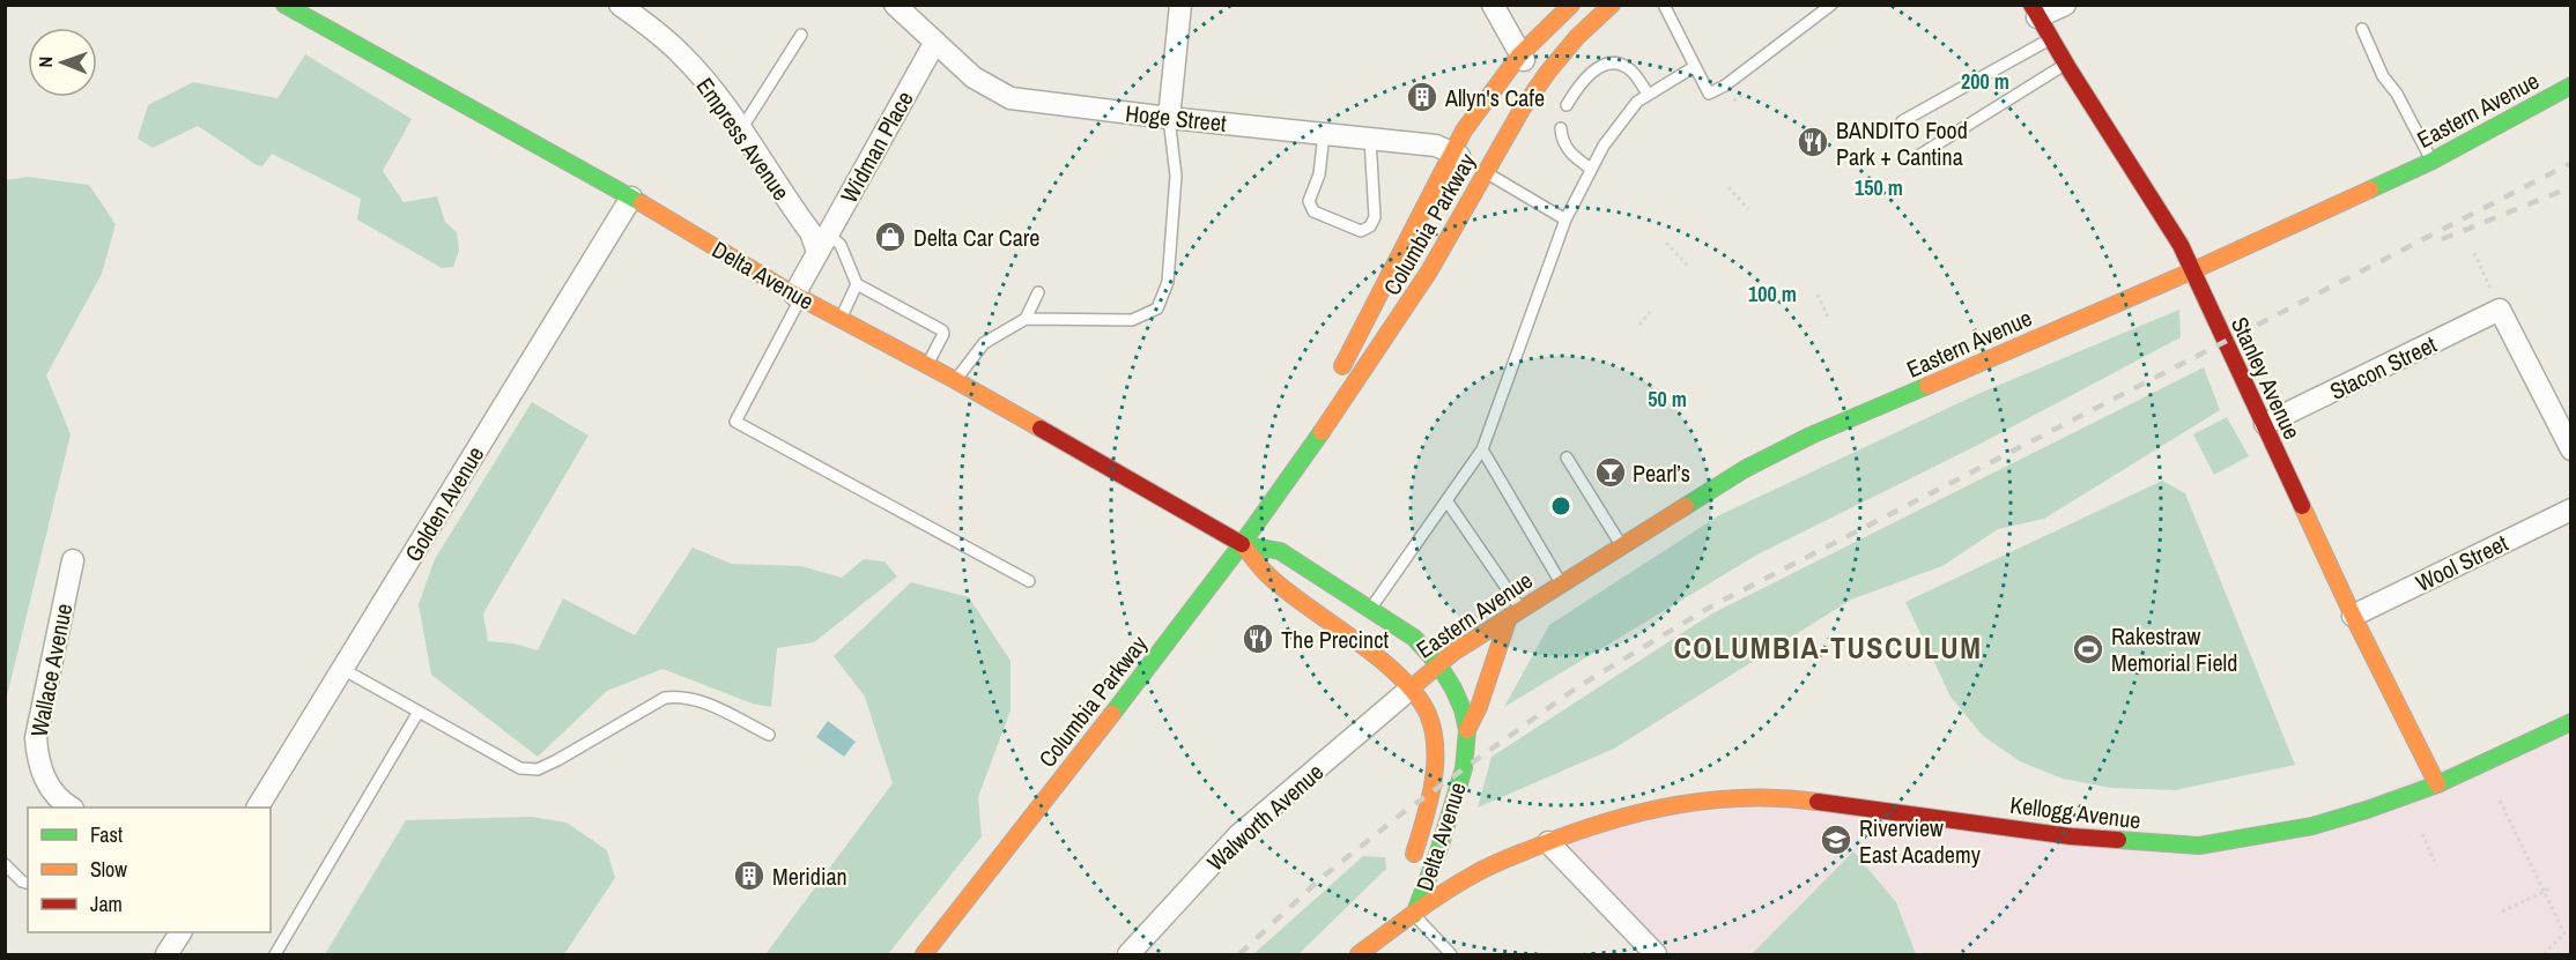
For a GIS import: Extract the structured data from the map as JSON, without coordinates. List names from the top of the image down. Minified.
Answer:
{"streets":{"main road":["Eastern Avenue","Columbia Parkway","Delta Avenue","Stanley Avenue","Kellogg Avenue"],"street":["Hoge Street","Empress Avenue","Widman Place","Stacon Street","Golden Avenue","Wool Street","Wallace Avenue","Walworth Avenue"]},"crossings":[["Eastern Avenue","Delta Avenue"],["Eastern Avenue","Stanley Avenue"],["Eastern Avenue","Walworth Avenue"],["Hoge Street","Widman Place"],["Hoge Street","Columbia Parkway"],["Empress Avenue","Widman Place"],["Columbia Parkway","Delta Avenue"],["Delta Avenue","Golden Avenue"],["Delta Avenue","Kellogg Avenue"],["Delta Avenue","Walworth Avenue"],["Stacon Street","Stanley Avenue"],["Stanley Avenue","Wool Street"],["Stanley Avenue","Kellogg Avenue"]],"districts":["COLUMBIA-TUSCULUM"],"places":{"building":["Allyn's Cafe","Meridian"],"restaurant":["BANDITO Food Park + Cantina","The Precinct"],"shop":["Delta Car Care"],"bar":["Pearl’s"],"sports":["Rakestraw Memorial Field"],"school or university":["Riverview East Academy"]},"legend":["Fast","Slow","Jam"],"north":"left","rings":["200 m","150 m","100 m","50 m"]}
